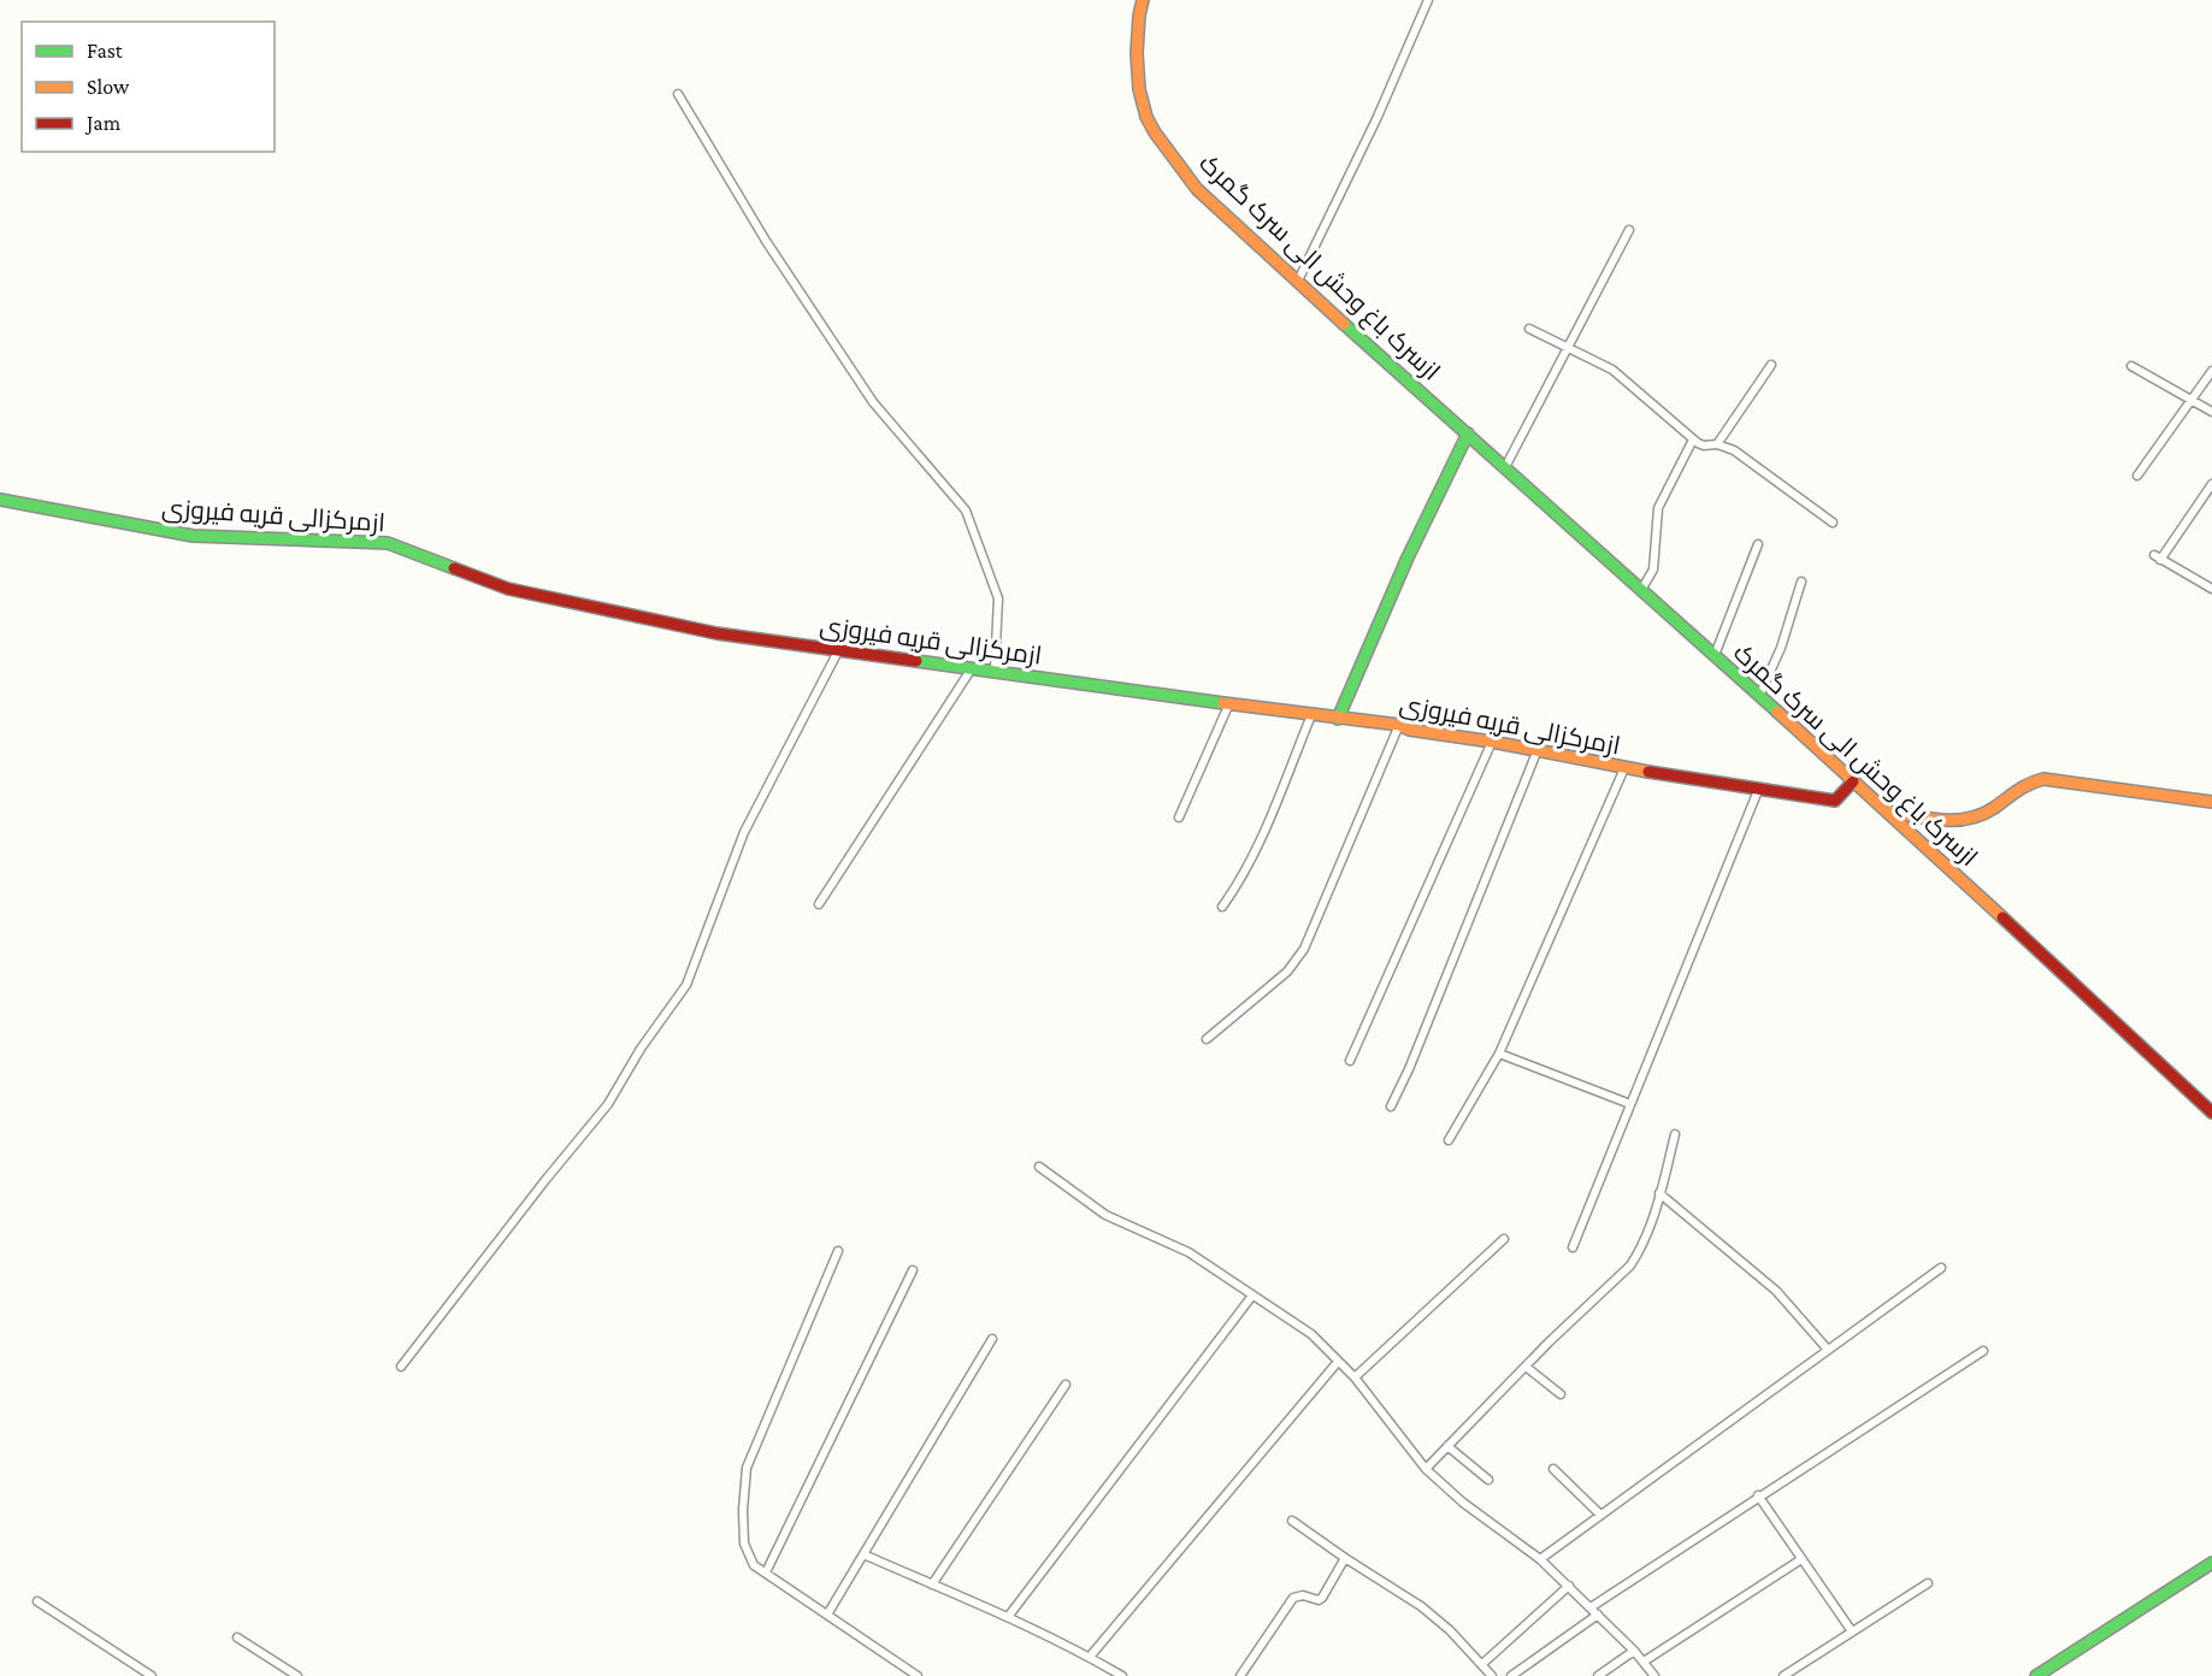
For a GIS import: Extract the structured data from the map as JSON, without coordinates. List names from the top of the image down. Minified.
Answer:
{"streets":{"main road":["ازسرک باغ وحش الی سرک گمرک","ازمرکزالی قریه فیروزی"]},"crossings":[["ازسرک باغ وحش الی سرک گمرک","ازمرکزالی قریه فیروزی"]],"legend":["Fast","Slow","Jam"]}
